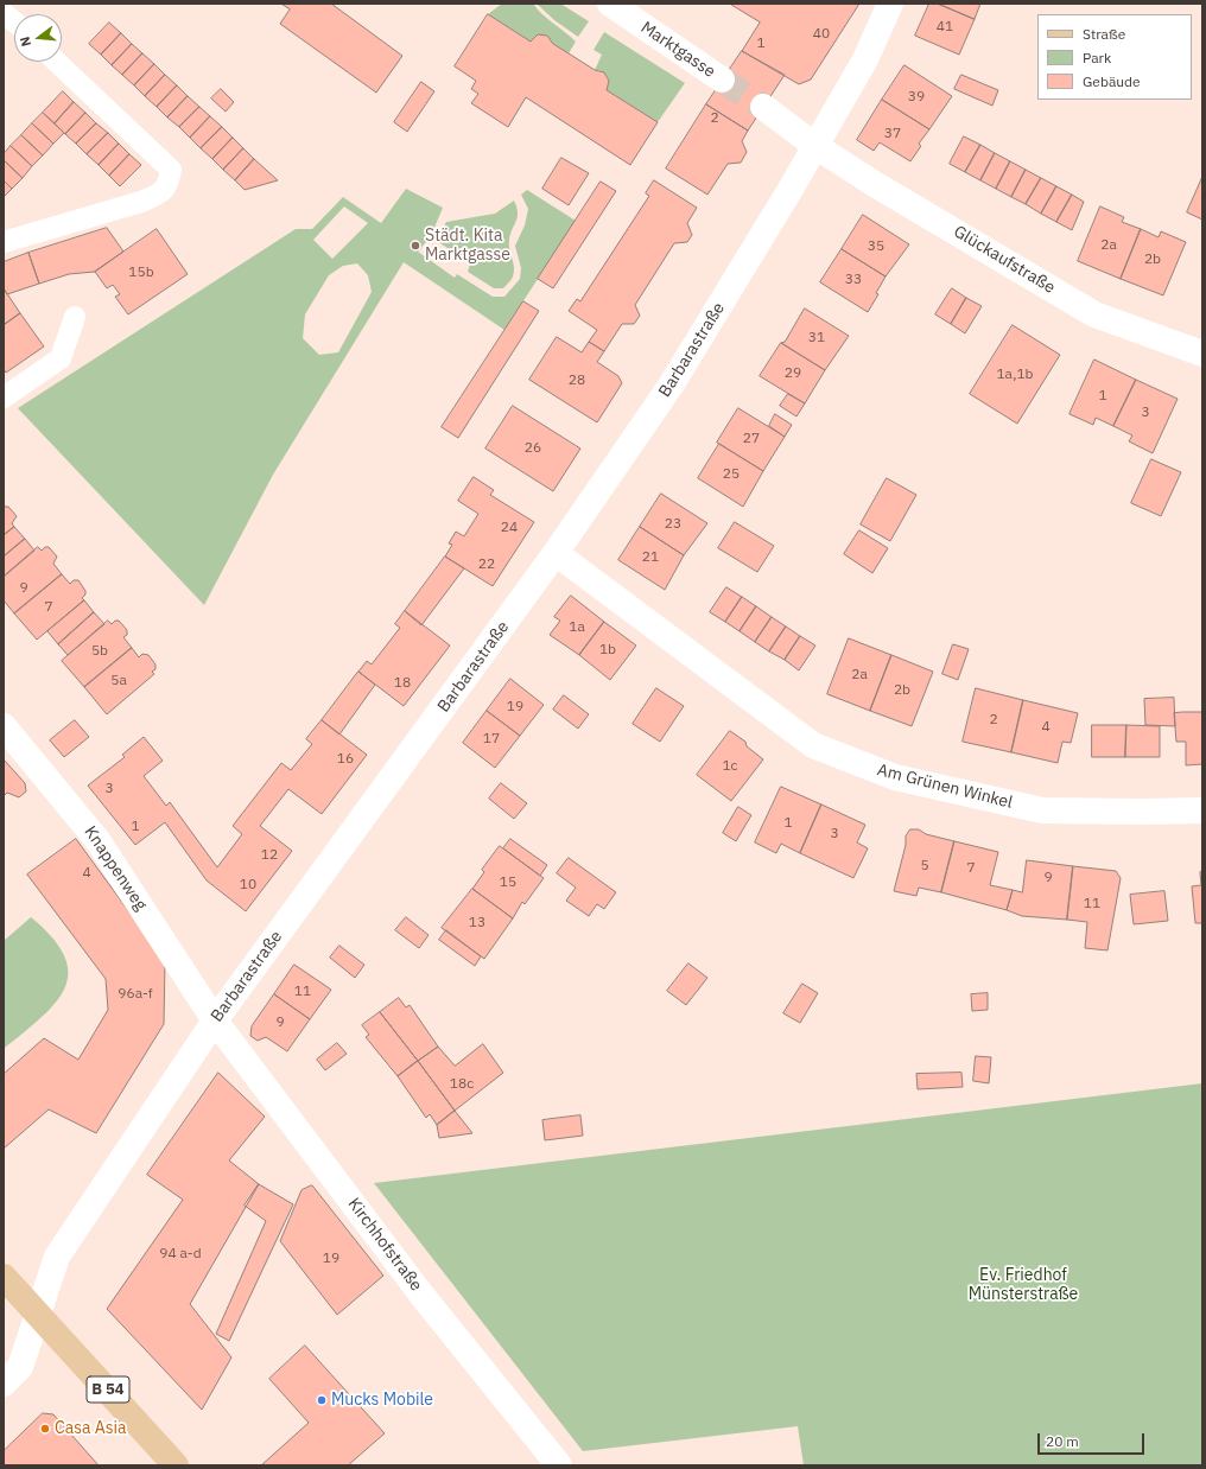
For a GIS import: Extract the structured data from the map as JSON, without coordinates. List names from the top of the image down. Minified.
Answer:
{"streets":{"main road":["B 54"],"street":["Marktgasse","Glückaufstraße","Barbarastraße","Am Grünen Winkel","Knappenweg","Kirchhofstraße"]},"crossings":[["Glückaufstraße","Barbarastraße"],["Barbarastraße","Am Grünen Winkel"],["Barbarastraße","Knappenweg"],["Barbarastraße","Kirchhofstraße"],["Barbarastraße","B 54"],["Knappenweg","Kirchhofstraße"]],"parks":["Ev. Friedhof Münsterstraße"],"places":["Städt. Kita Marktgasse","Mucks Mobile","Casa Asia"],"house_numbers":["41","40","1","39","2","37","2a","35","2b","15b","33","31","29","1a,1b","28","1","3","27","26","25","23","24","21","22","9","7","1a","1b","5b","2a","5a","18","2b","19","2","4","17","16","1c","3","1","1","3","12","5","7","4","9","15","10","11","13","11","96a-f","9","18c","94 a-d","19"],"legend":["Straße","Park","Gebäude"],"scale_bar":"20 m","north":"left"}
